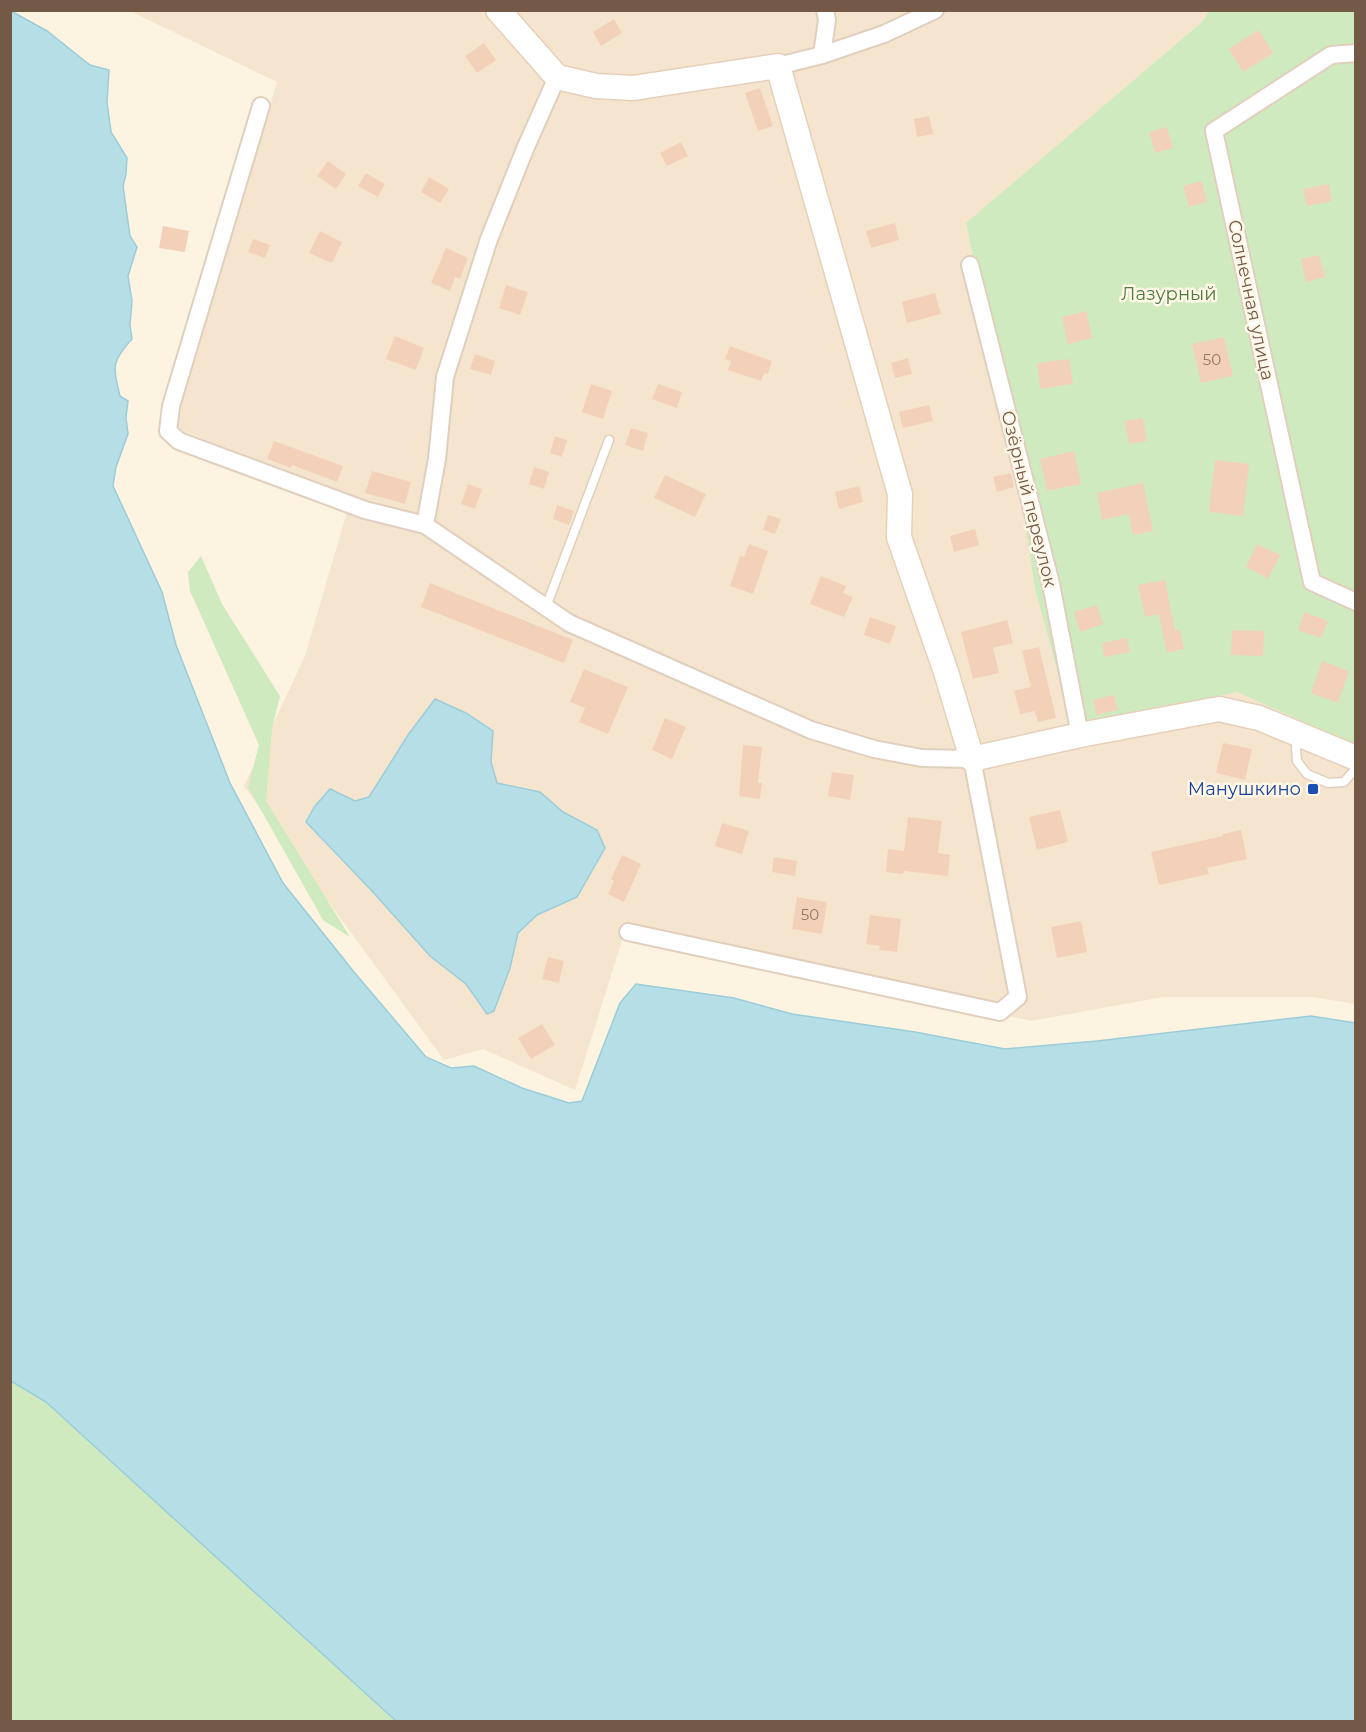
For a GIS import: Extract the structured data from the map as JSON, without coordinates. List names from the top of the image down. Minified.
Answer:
{"streets":{"street":["Солнечная улица","Озёрный переулок"]},"parks":["Лазурный"],"places":{"transit":["Манушкино"]},"house_numbers":["50","50"]}
